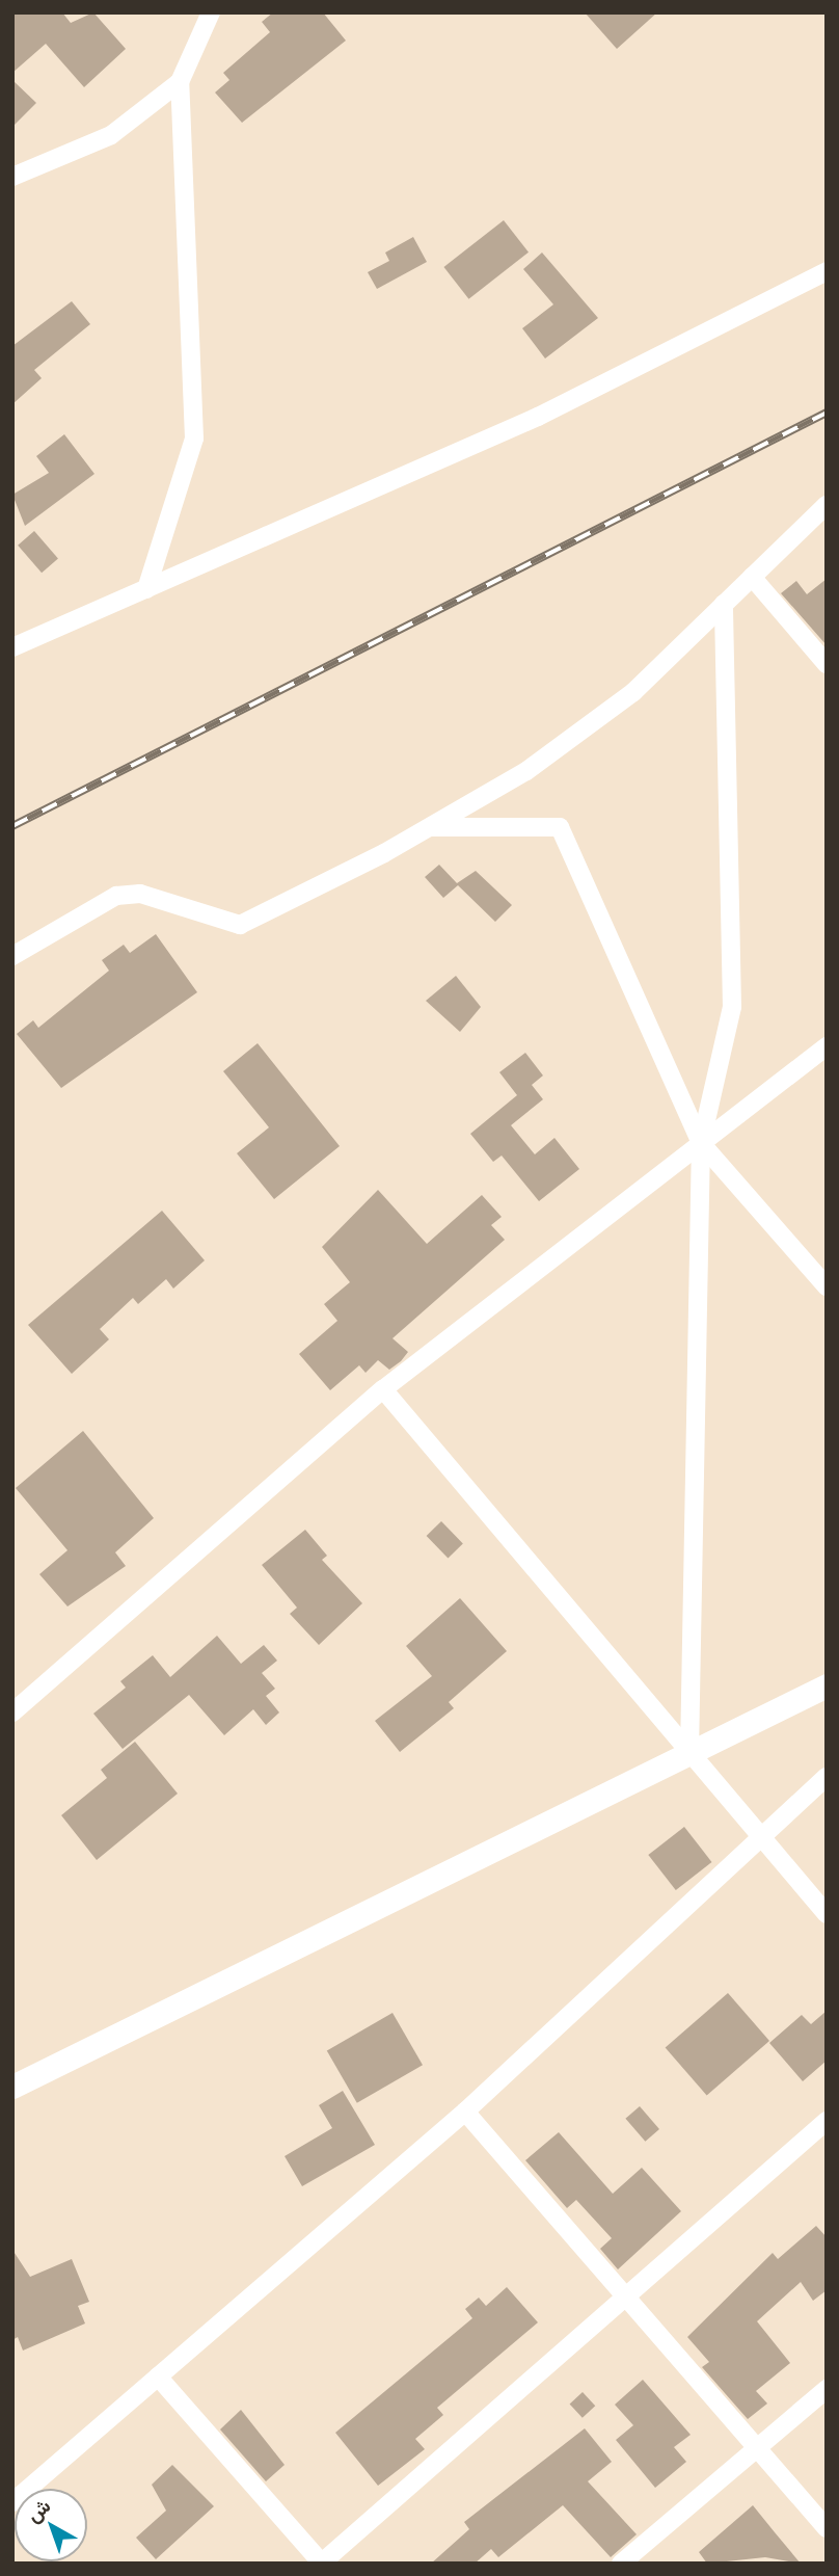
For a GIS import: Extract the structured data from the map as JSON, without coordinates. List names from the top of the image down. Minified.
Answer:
{"north":"top left"}
